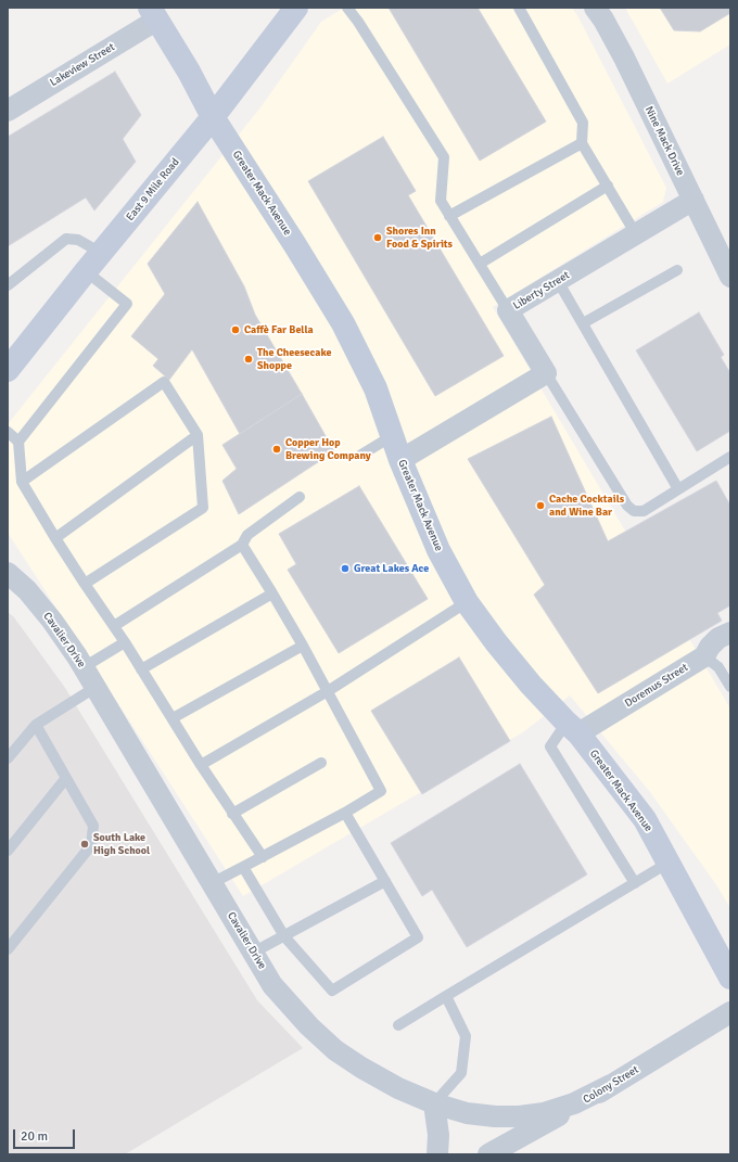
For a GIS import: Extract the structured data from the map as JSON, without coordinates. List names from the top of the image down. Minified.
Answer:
{"streets":{"street":["Lakeview Street","Nine Mack Drive","East 9 Mile Road","Greater Mack Avenue","Liberty Street","Cavalier Drive","Doremus Street","Colony Street"]},"crossings":[["Lakeview Street","Greater Mack Avenue"],["Nine Mack Drive","Liberty Street"],["East 9 Mile Road","Greater Mack Avenue"],["Greater Mack Avenue","Doremus Street"],["Cavalier Drive","Colony Street"]],"places":["Shores Inn Food & Spirits","Caffè Far Bella","The Cheesecake Shoppe","Copper Hop Brewing Company","Cache Cocktails and Wine Bar","Great Lakes Ace","South Lake High School"],"scale_bar":"20 m"}
